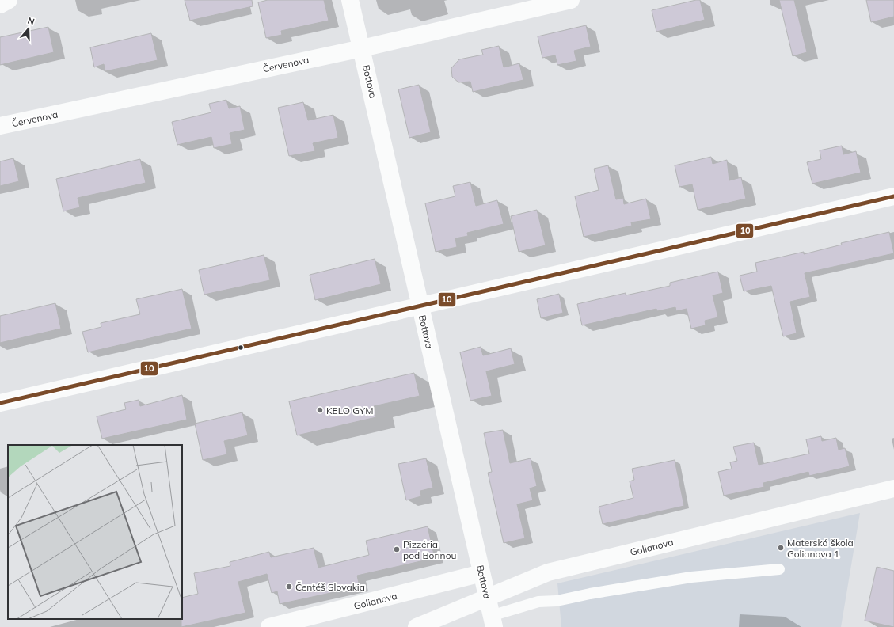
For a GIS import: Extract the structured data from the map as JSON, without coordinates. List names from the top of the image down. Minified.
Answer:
{"streets":{"street":["Červenova","Bottova","Golianova"]},"crossings":[["Červenova","Bottova"],["Bottova","Golianova"]],"places":["KELO GYM","Materská škola Golianova 1","Pizzéria pod Borinou","Čentéš Slovakia"],"lines":["transit line 10"],"north":"top"}
